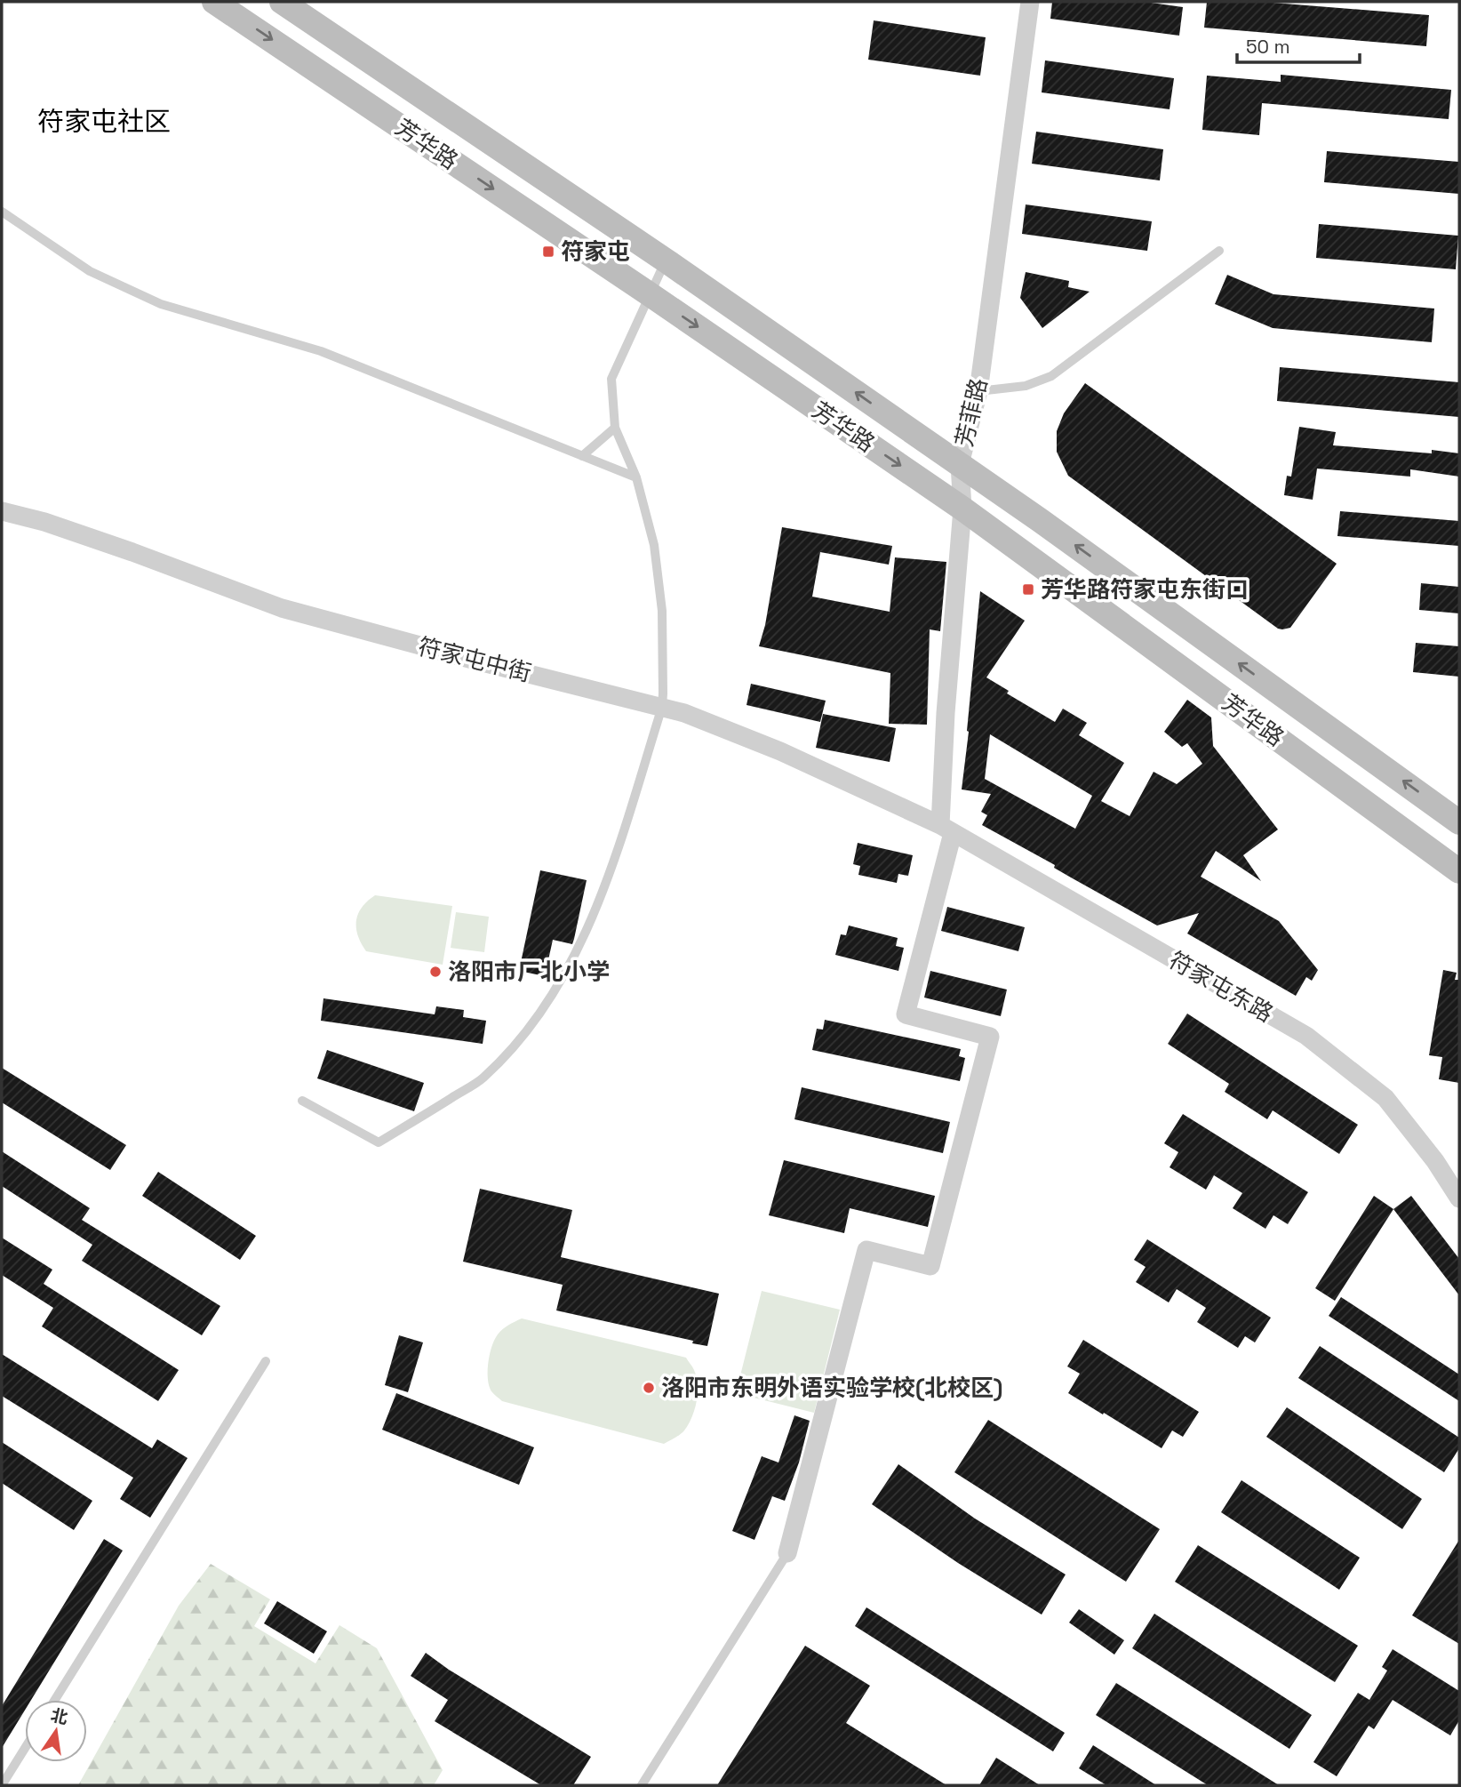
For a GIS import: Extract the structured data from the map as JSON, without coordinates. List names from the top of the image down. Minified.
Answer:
{"streets":{"main road":["芳华路"],"street":["芳菲路","符家屯中街","符家屯东路"]},"crossings":[["芳华路","芳菲路"],["芳菲路","符家屯中街"],["芳菲路","符家屯东路"],["符家屯中街","符家屯东路"]],"districts":["符家屯社区"],"places":{"transit":["符家屯","芳华路符家屯东街口"],"other":["洛阳市厂北小学","洛阳市东明外语实验学校(北校区)"]},"scale_bar":"50 m","north":"top"}
